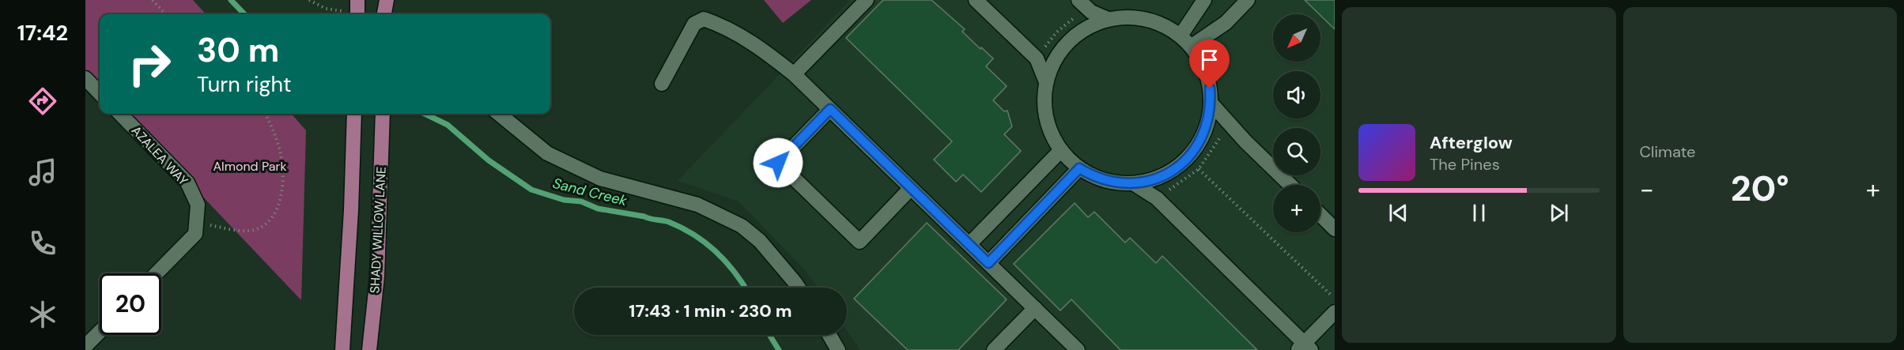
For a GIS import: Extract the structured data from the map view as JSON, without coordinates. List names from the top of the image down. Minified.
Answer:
{"streets":{"main road":["SHADY WILLOW LANE"],"street":["AZALEA WAY"]},"water":["Sand Creek"],"parks":["Almond Park"],"north":"bottom left","page":{"tabs":"17:42","tile":"Climate","map_buttons":"+","turn":["30 m","Turn right"],"song":["Afterglow","The Pines"],"heat":["−","20°","+"],"limit":"20","trip":"17:43 · 1 min · 230 m"}}
